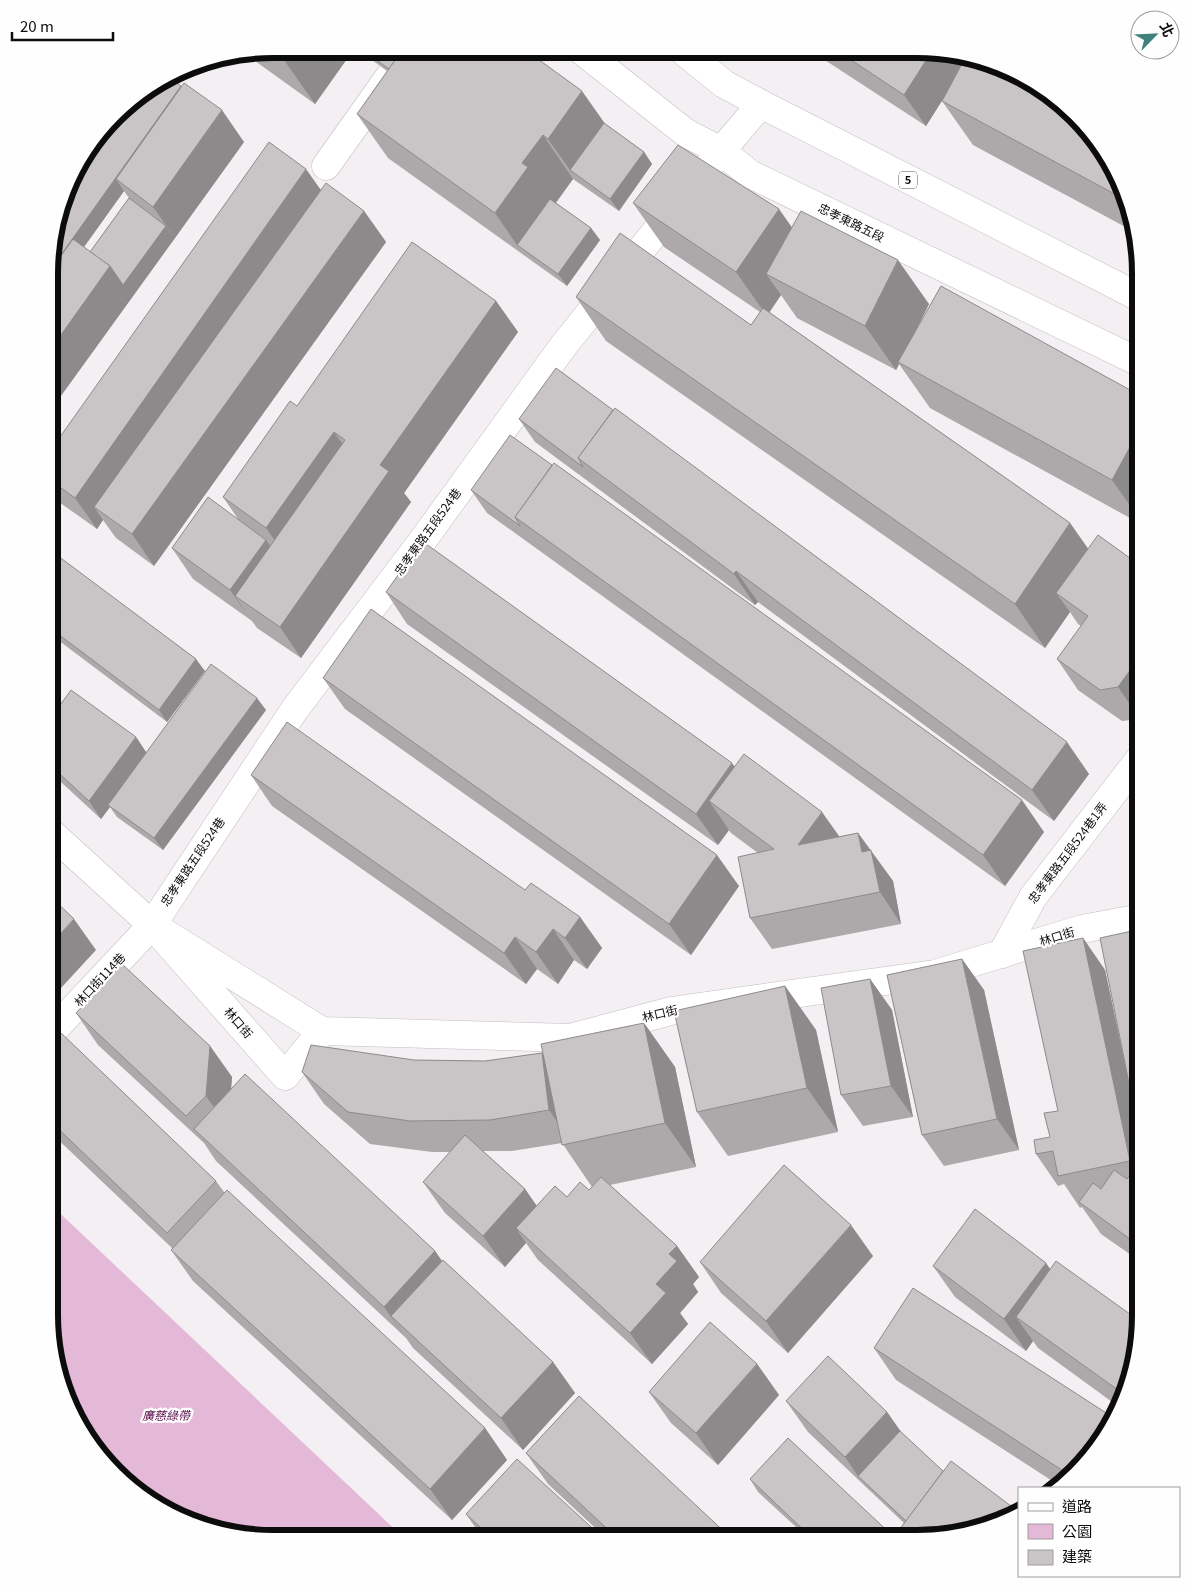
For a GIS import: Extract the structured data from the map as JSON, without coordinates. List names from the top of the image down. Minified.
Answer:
{"streets":{"street":["5","忠孝東路五段","忠孝東路五段524巷","忠孝東路五段524巷1弄","林口街","林口街114巷"]},"crossings":[["5","忠孝東路五段524巷"],["忠孝東路五段","忠孝東路五段524巷"],["忠孝東路五段524巷","林口街"],["忠孝東路五段524巷","林口街114巷"],["忠孝東路五段524巷1弄","林口街"],["林口街","林口街114巷"]],"parks":["廣慈綠帶"],"legend":["道路","公園","建築"],"scale_bar":"20 m","north":"top right"}
